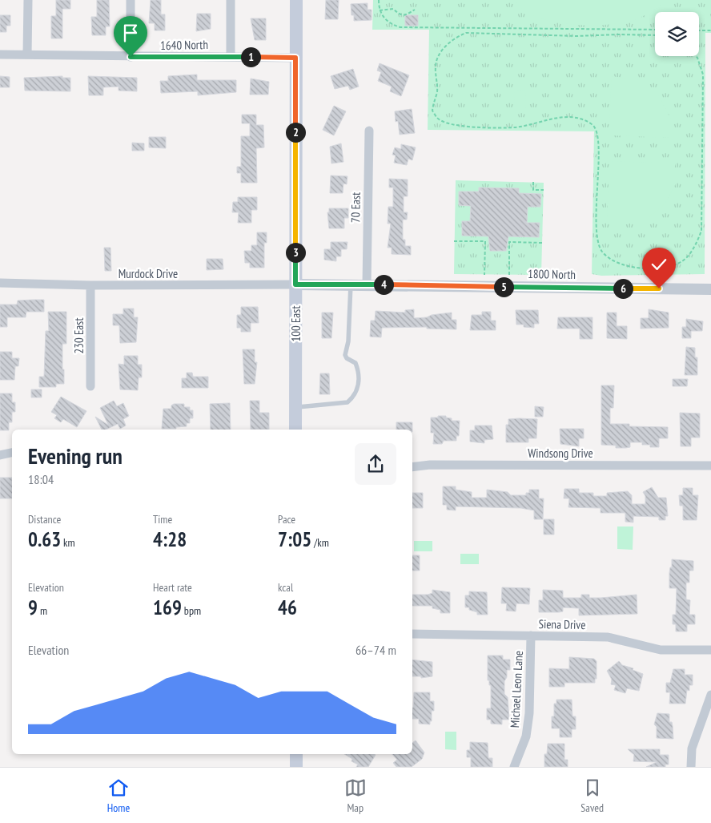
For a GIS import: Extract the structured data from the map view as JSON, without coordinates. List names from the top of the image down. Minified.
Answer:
{"streets":{"main road":["100 East"],"street":["1640 North","70 East","Murdock Drive","1800 North","230 East","Windsong Drive","Siena Drive","Michael Leon Lane"]},"crossings":[["1640 North","100 East"],["70 East","1800 North"],["Murdock Drive","1800 North"],["Murdock Drive","100 East"],["Murdock Drive","230 East"],["1800 North","100 East"],["Siena Drive","Michael Leon Lane"]],"page":{"pins":["1","2","3","4","5","6"],"heading":["Evening run","18:04"],"stats":[["Distance","0.63 km"],["Time","4:28"],["Pace","7:05 /km"],["Elevation","9 m"],["Heart rate","169 bpm"],["kcal","46"]],"chart":["Elevation","66–74 m"],"tabs":["Home","Map","Saved"]}}
